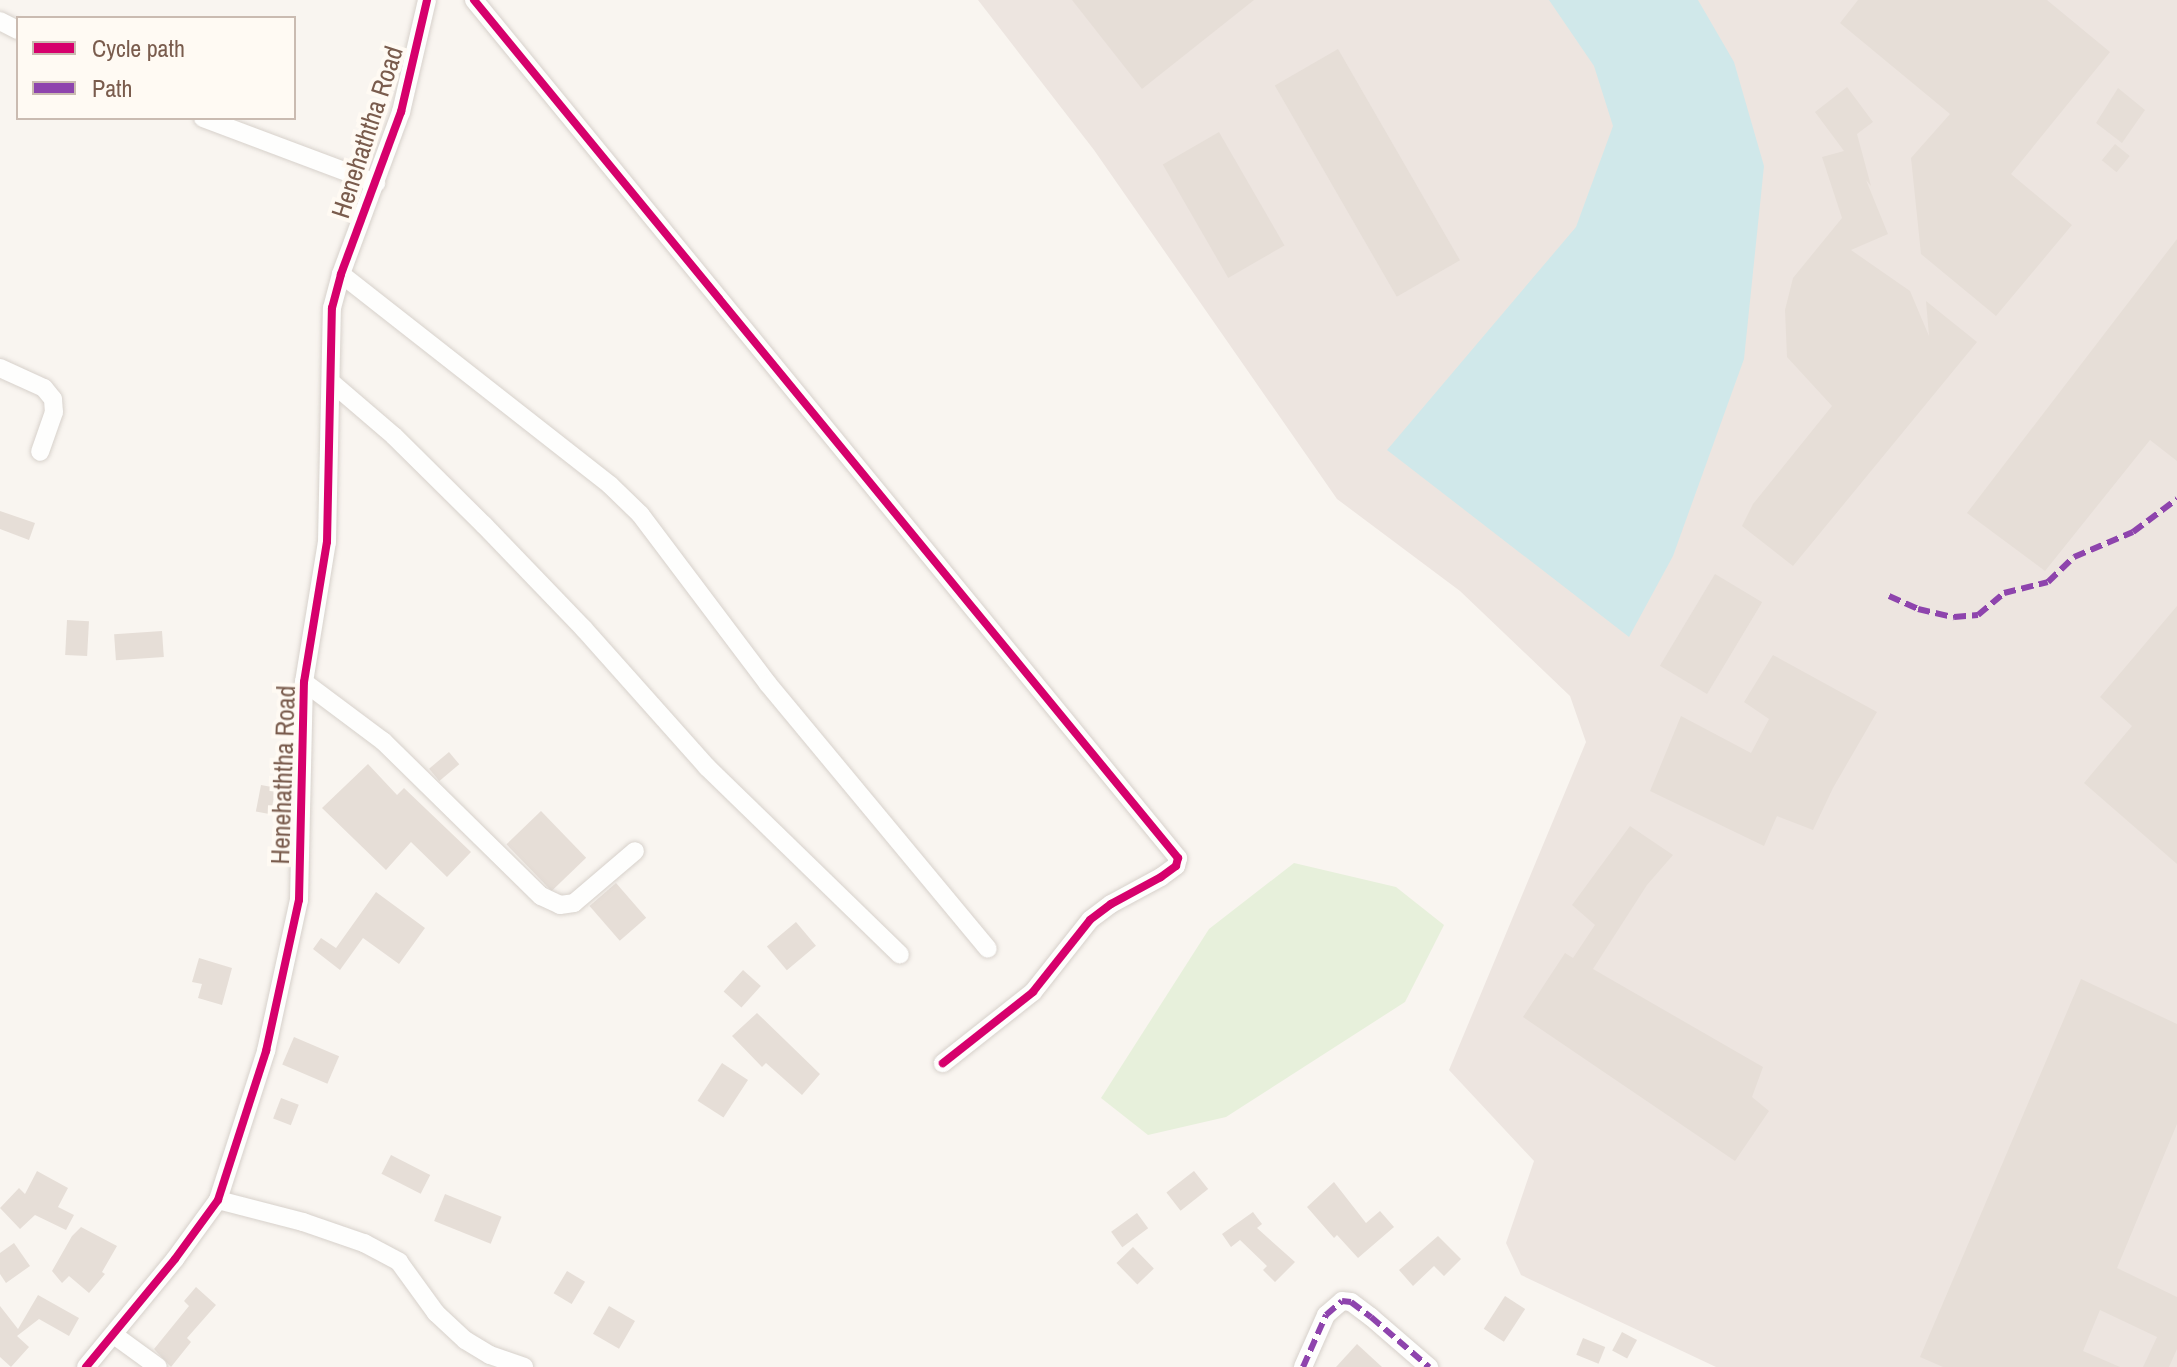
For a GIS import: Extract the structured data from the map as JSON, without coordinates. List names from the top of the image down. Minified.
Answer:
{"streets":{"street":["Henehaththa Road"]},"legend":["Cycle path","Path"]}
